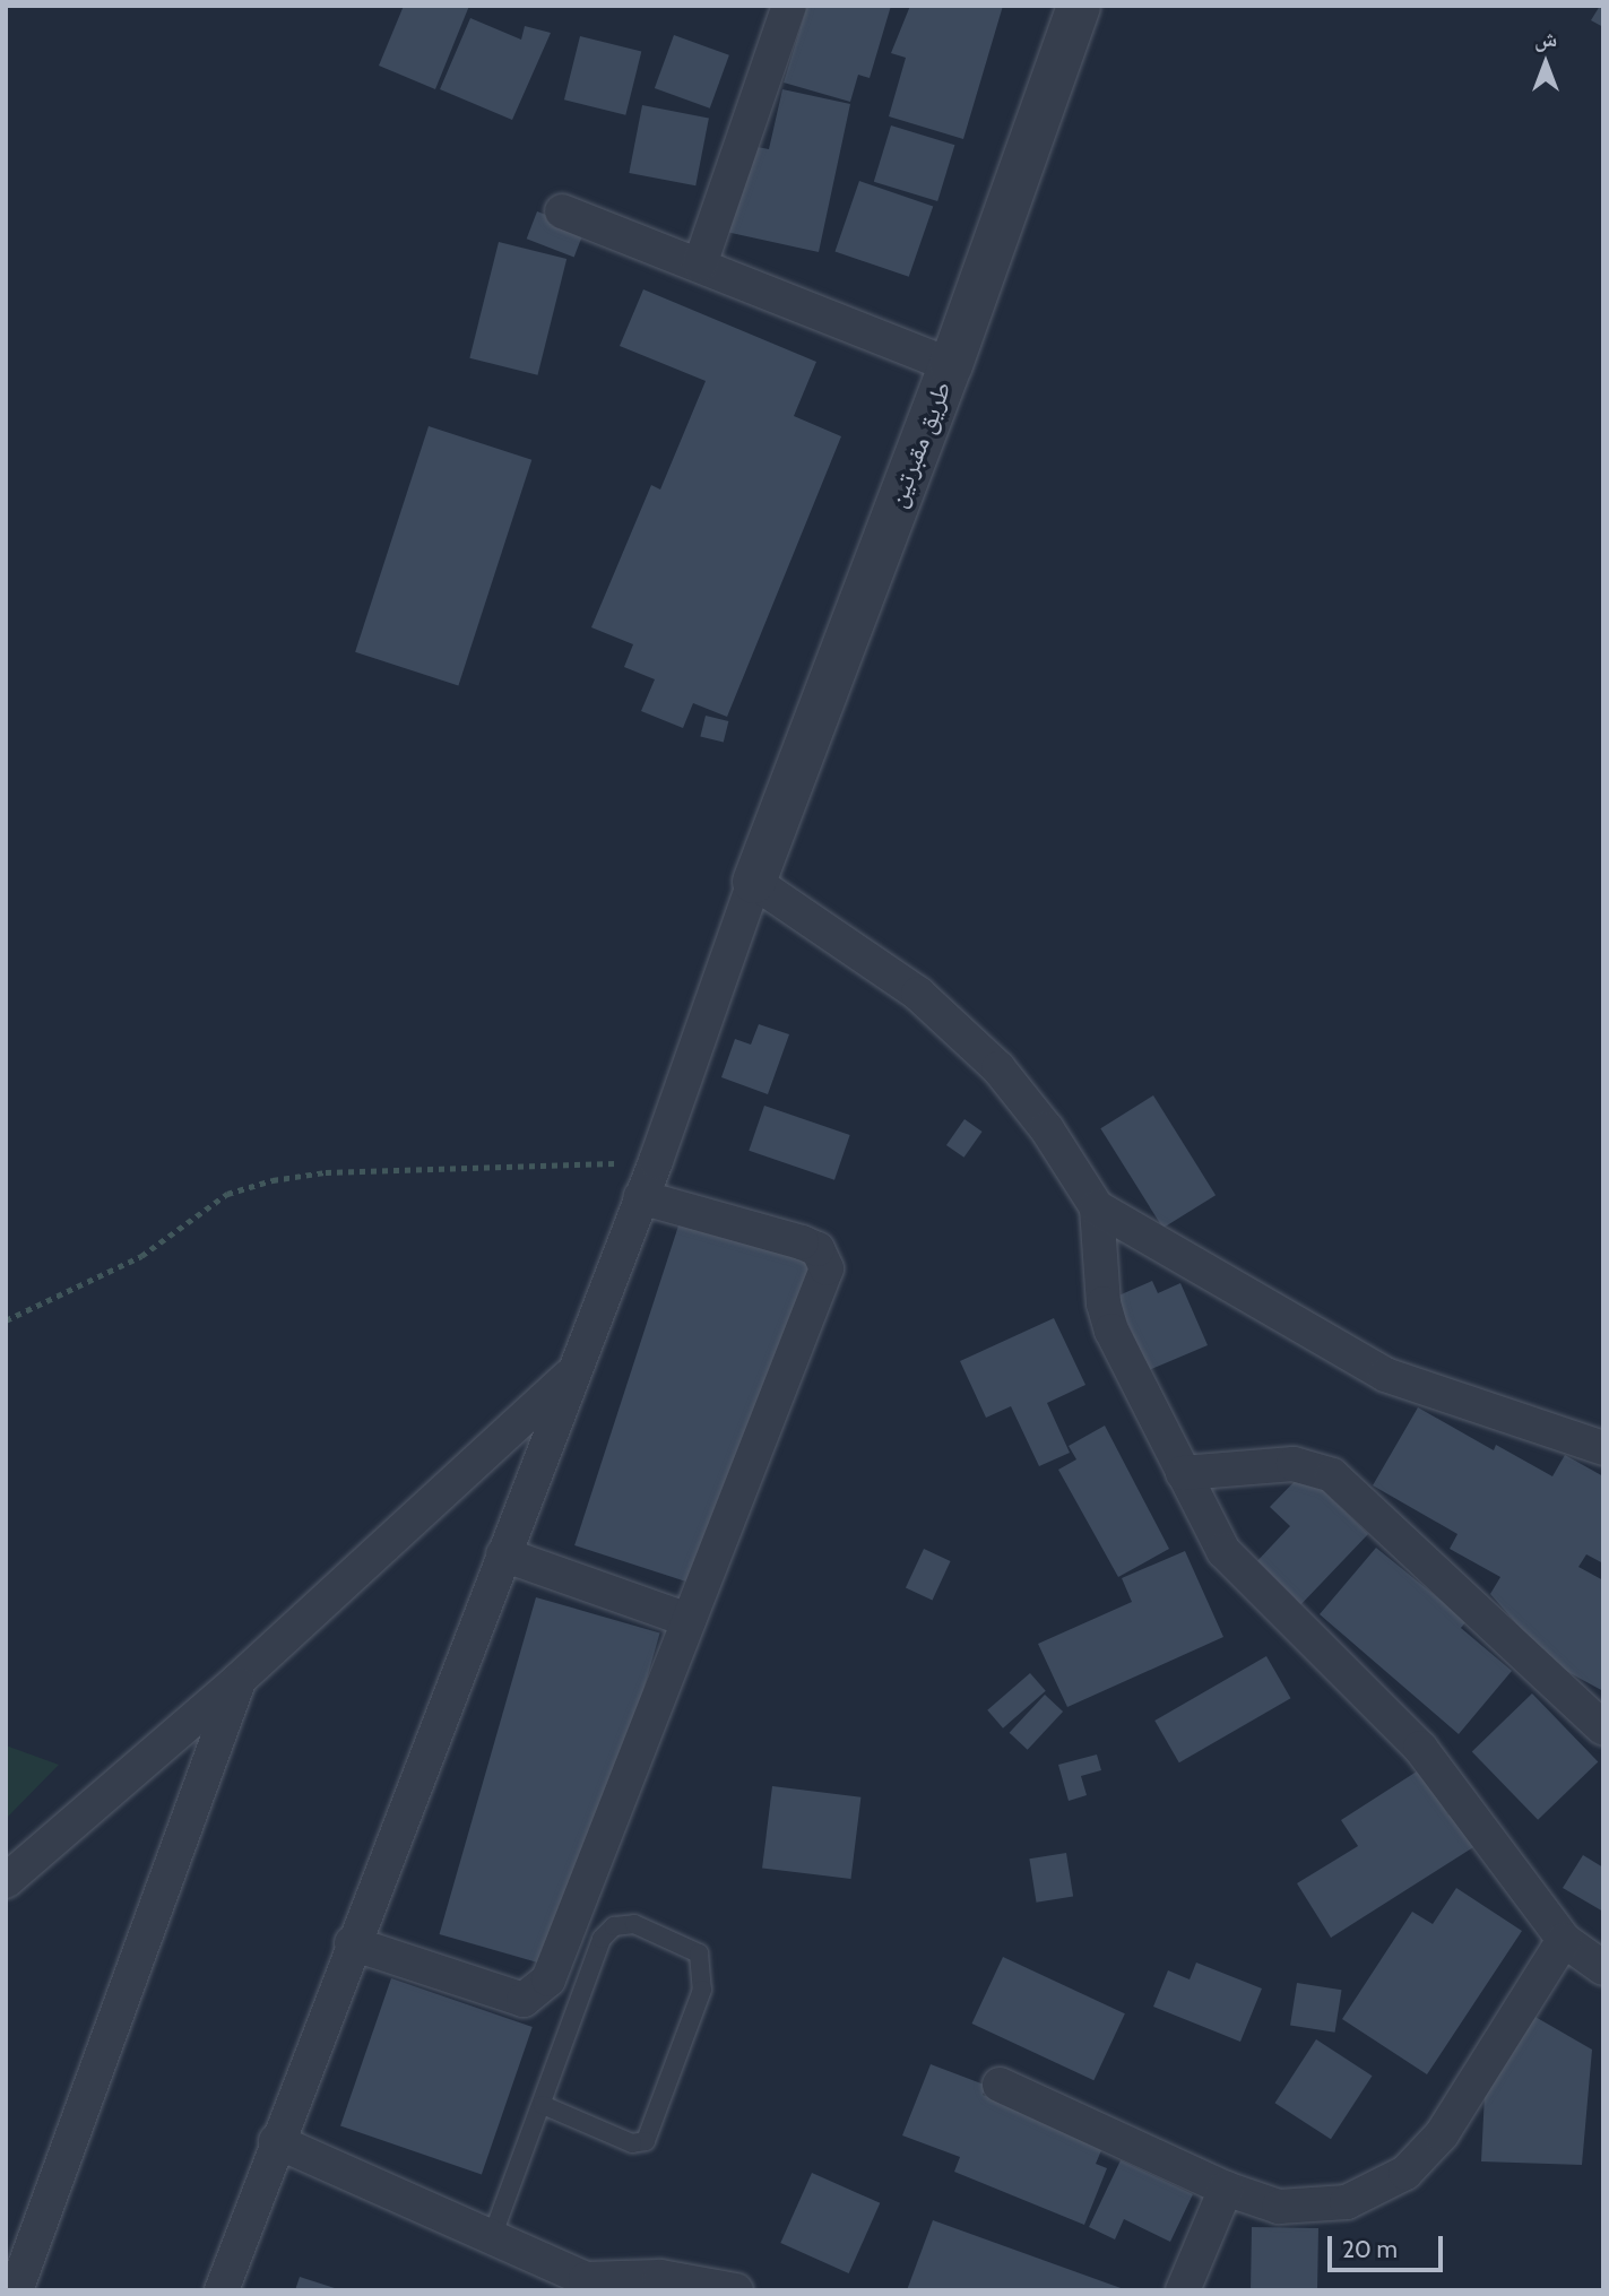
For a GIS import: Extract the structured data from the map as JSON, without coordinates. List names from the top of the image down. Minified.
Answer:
{"streets":{"street":["طريق مقبرتين"]},"scale_bar":"20 m","north":"top"}
